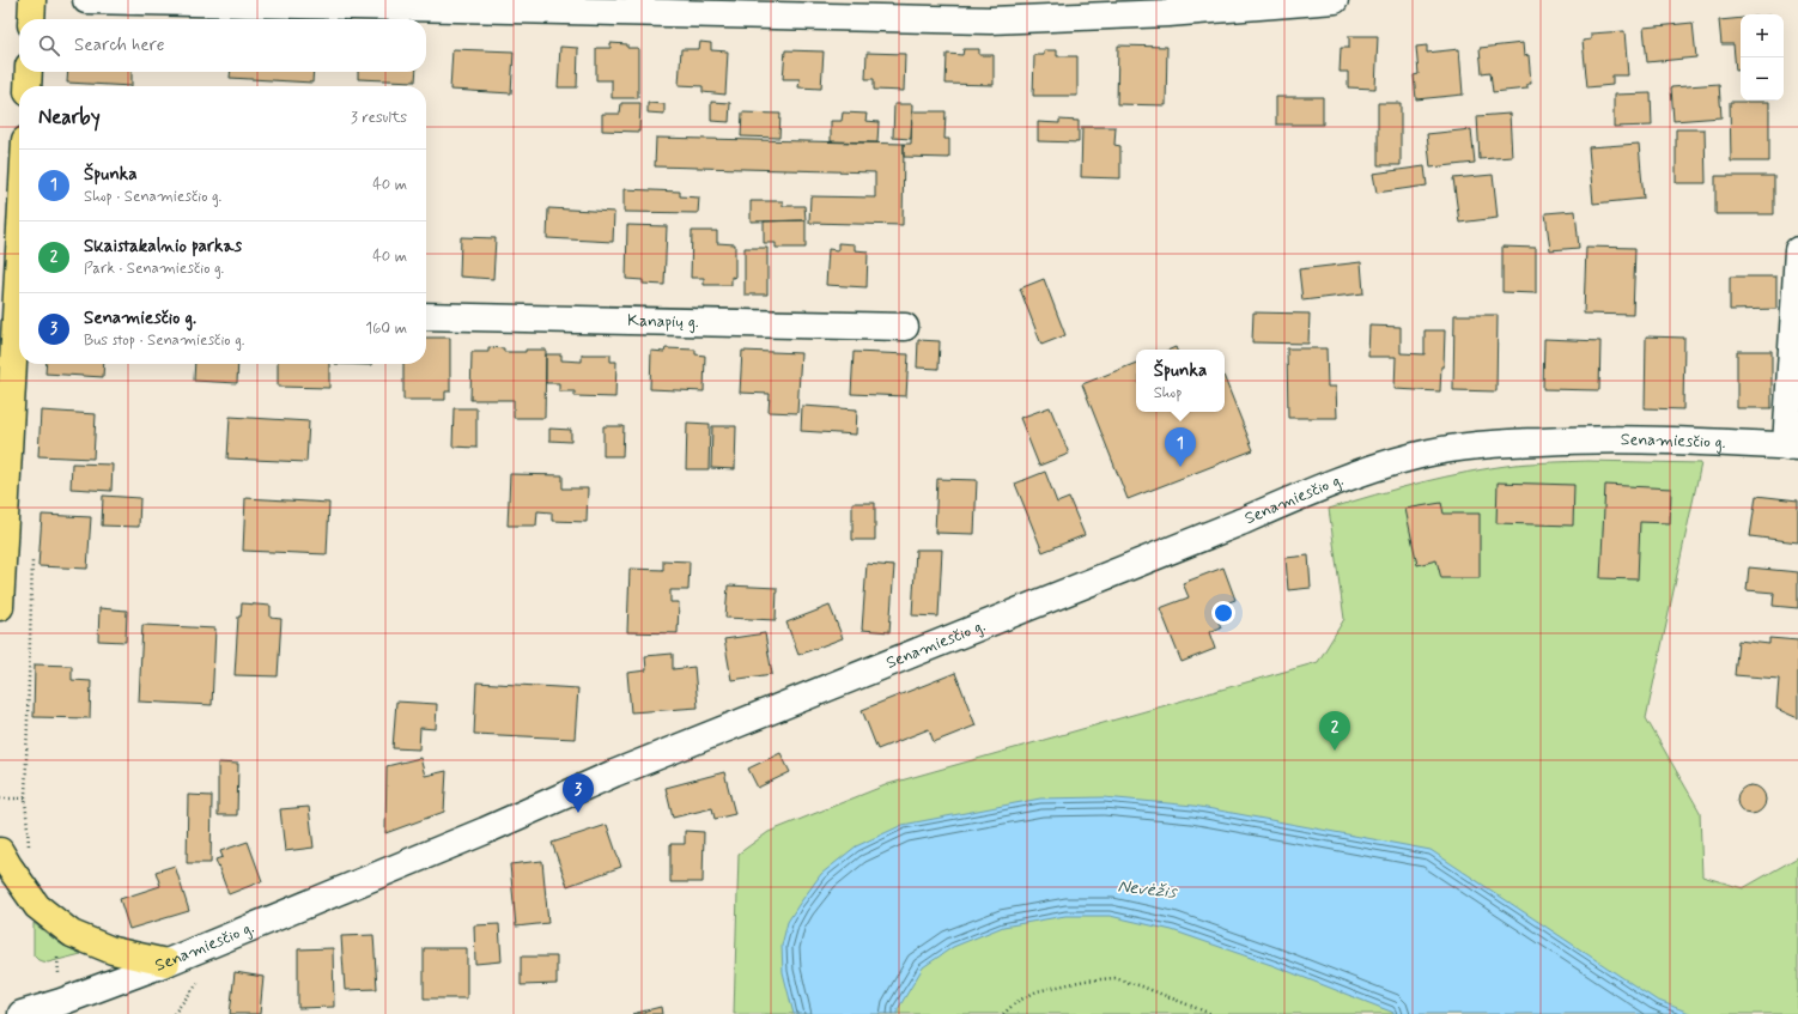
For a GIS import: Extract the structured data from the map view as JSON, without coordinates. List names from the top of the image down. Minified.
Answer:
{"streets":{"street":["Kanapių g.","Senamiesčio g."]},"water":["Nevėžis"],"page":{"map_buttons":["+","−"],"search":"Search here","heading":["Nearby","3 results"],"list":[{"mark":"1","name":"Špunka","note":"Shop · Senamiesčio g.","value":"40 m"},{"mark":"2","name":"Skaistakalnio parkas","note":"Park · Senamiesčio g.","value":"40 m"},{"mark":"3","name":"Senamiesčio g.","note":"Bus stop · Senamiesčio g.","value":"160 m"}],"popup":["Špunka","Shop"],"pins":["1","2","3"]}}
